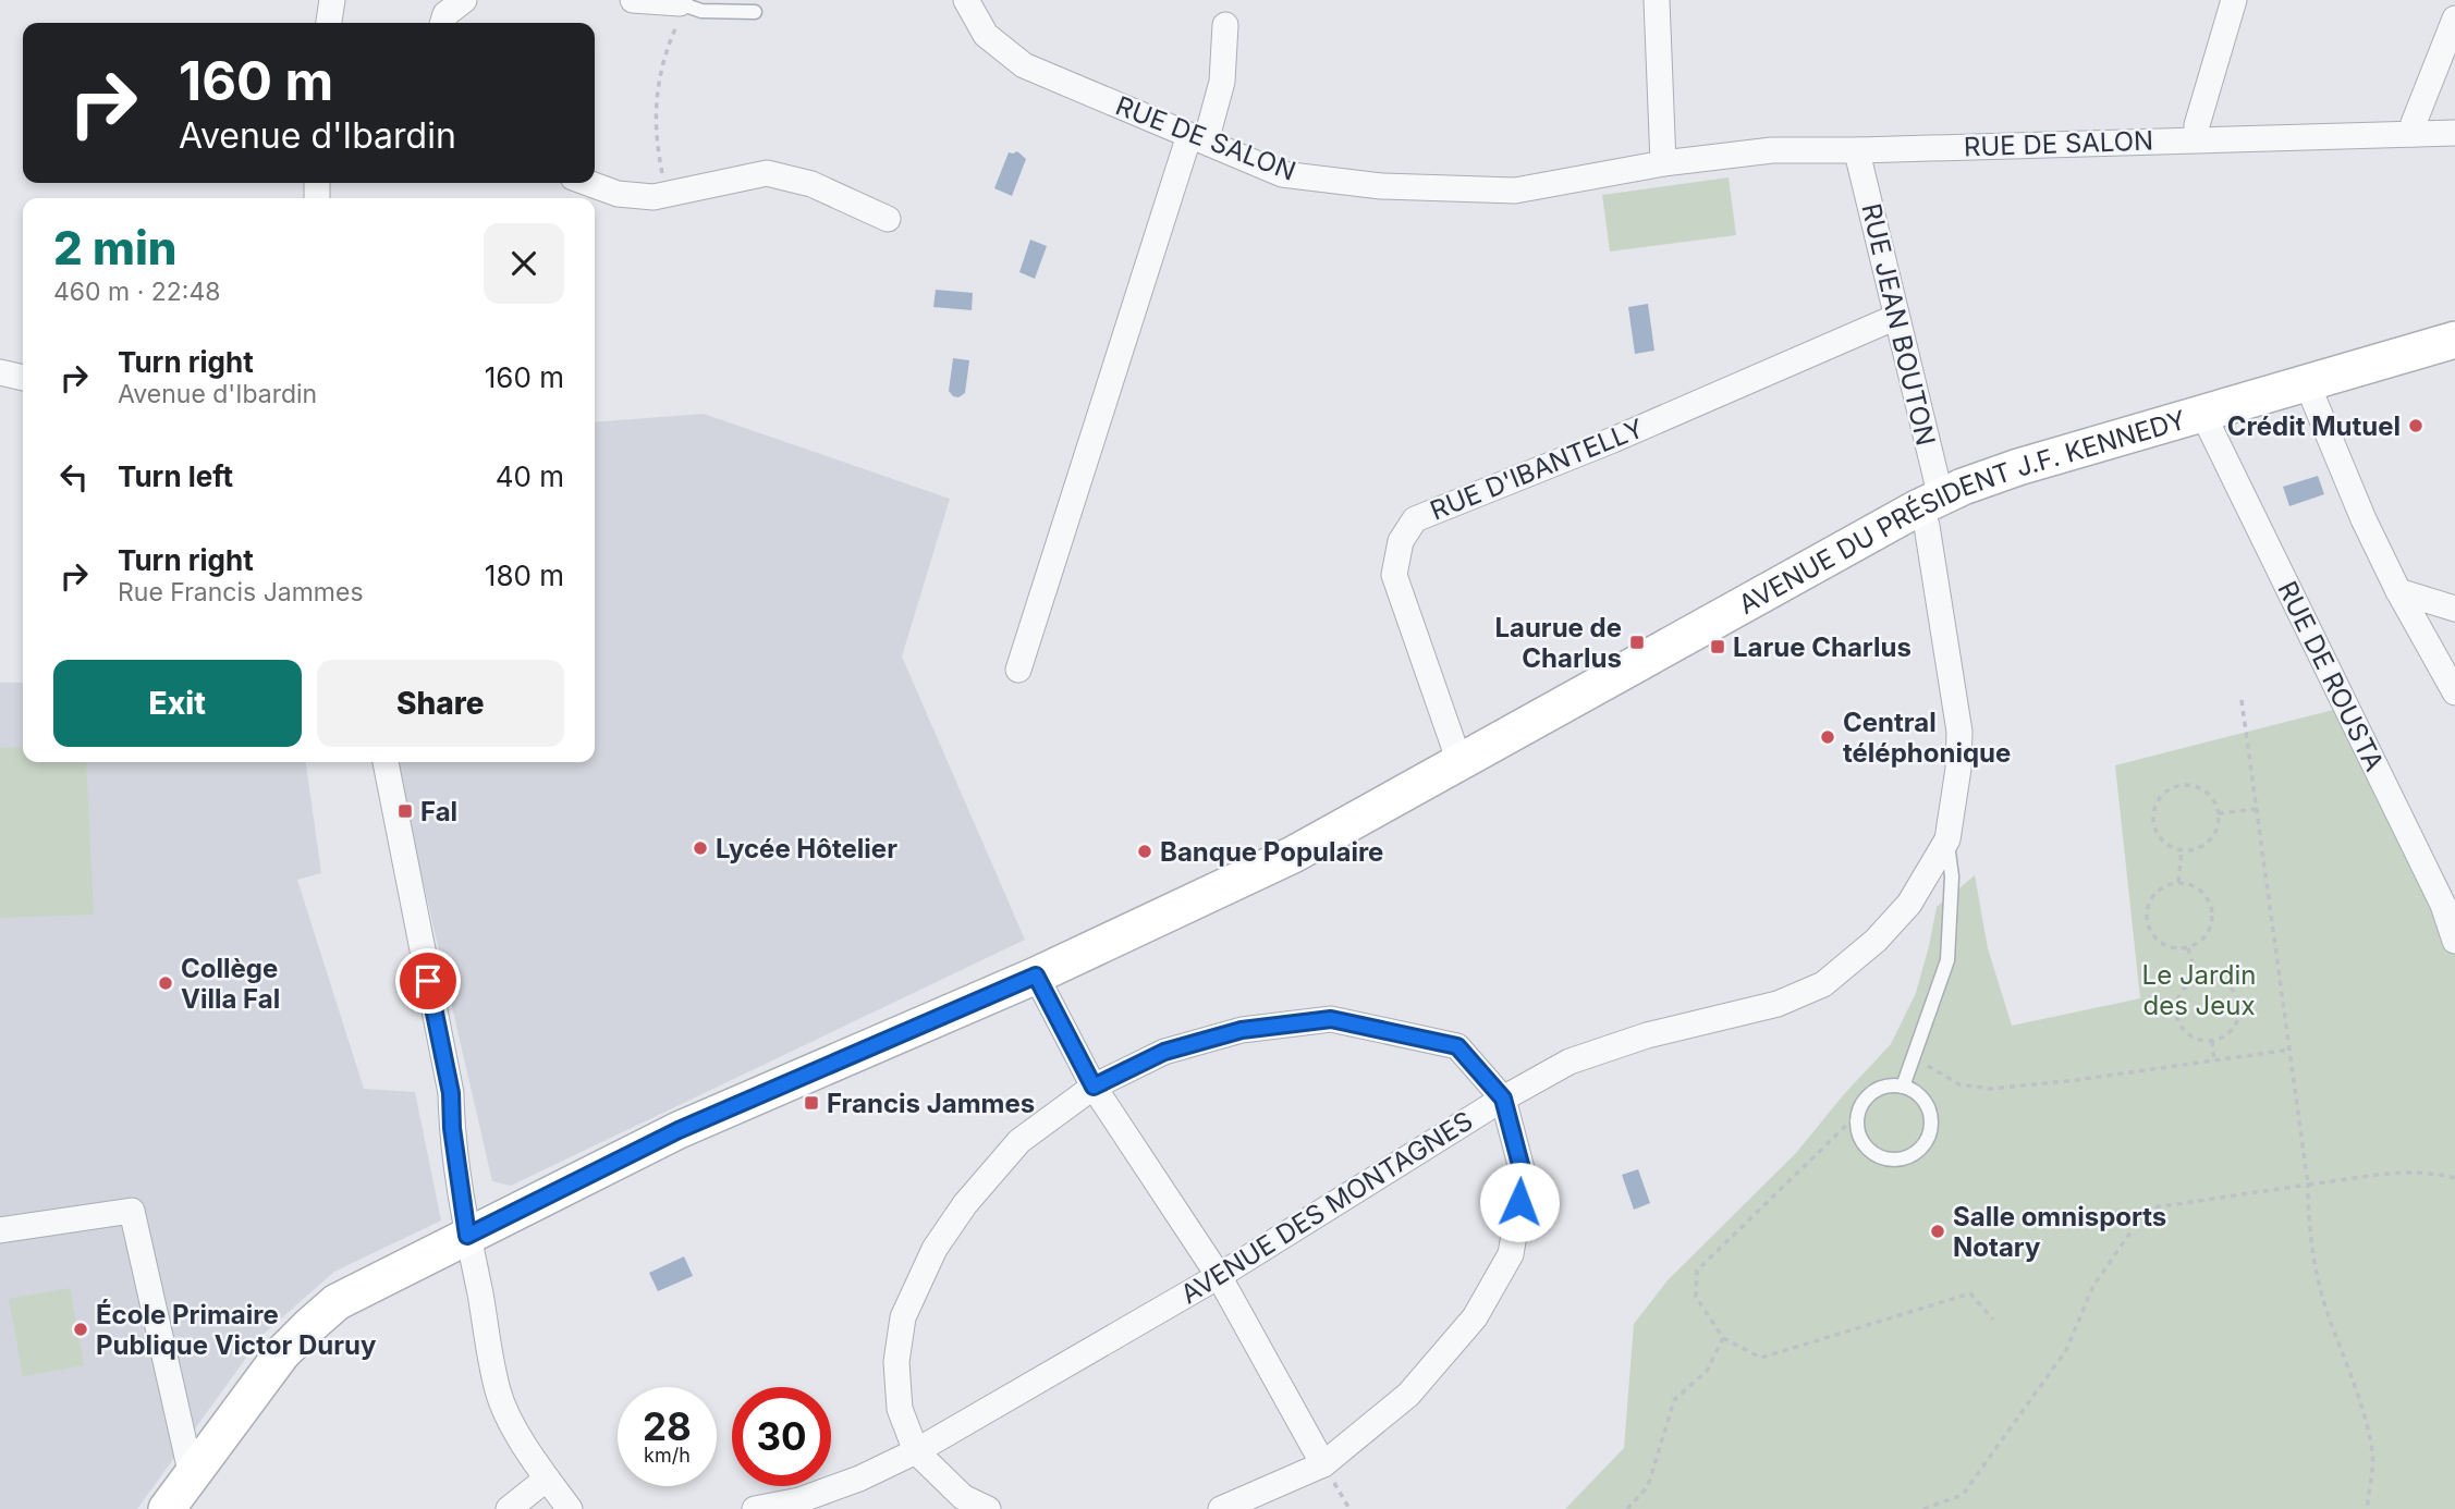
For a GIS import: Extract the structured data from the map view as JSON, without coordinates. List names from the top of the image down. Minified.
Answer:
{"streets":{"street":["RUE DE SALON","RUE JEAN BOUTON","RUE D'IBANTELLY","AVENUE DU PRÉSIDENT J.F. KENNEDY","RUE DE ROUSTA","AVENUE DES MONTAGNES"]},"crossings":[["RUE DE SALON","RUE JEAN BOUTON"],["RUE JEAN BOUTON","RUE D'IBANTELLY"],["RUE JEAN BOUTON","AVENUE DU PRÉSIDENT J.F. KENNEDY"],["RUE JEAN BOUTON","AVENUE DES MONTAGNES"],["RUE D'IBANTELLY","AVENUE DU PRÉSIDENT J.F. KENNEDY"],["AVENUE DU PRÉSIDENT J.F. KENNEDY","RUE DE ROUSTA"]],"parks":["Le Jardin des Jeux"],"places":{"other":["Crédit Mutuel","Central téléphonique","Lycée Hôtelier","Banque Populaire","Collège Villa Fal","Salle omnisports Notary","École Primaire Publique Victor Duruy"],"transit":["Laurue de Charlus","Larue Charlus","Fal","Francis Jammes"]},"page":{"turn":["160 m","Avenue d'Ibardin"],"heading":["2 min","460 m · 22:48"],"list":[{"name":"Turn right","note":"Avenue d'Ibardin","value":"160 m"},{"name":"Turn left","value":"40 m"},{"name":"Turn right","note":"Rue Francis Jammes","value":"180 m"}],"buttons":["Exit","Share"],"speed":"28 km/h","limit":"30"}}
